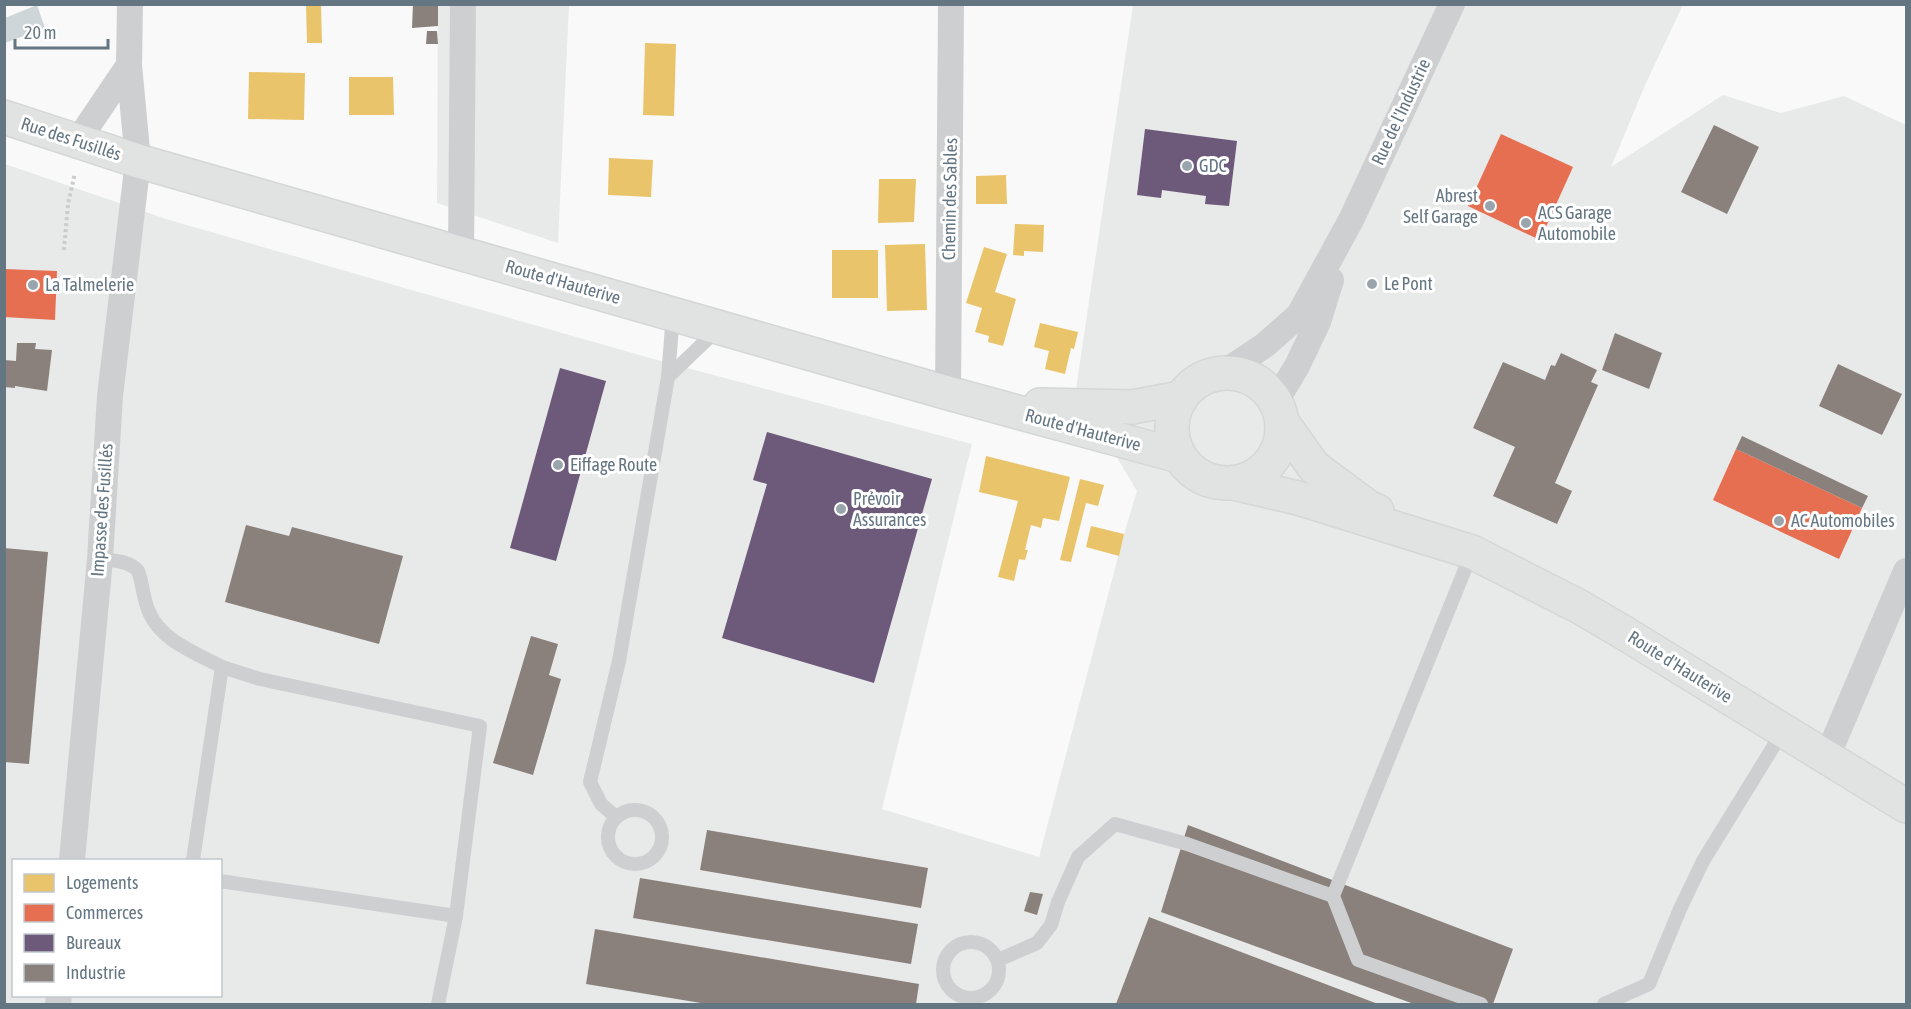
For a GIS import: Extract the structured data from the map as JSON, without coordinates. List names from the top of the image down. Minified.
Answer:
{"streets":{"main road":["Rue des Fusillés","Route d'Hauterive"],"street":["Rue de l'Industrie","Chemin des Sables","Impasse des Fusillés"]},"crossings":[["Rue de l'Industrie","Route d'Hauterive"],["Rue des Fusillés","Route d'Hauterive"],["Rue des Fusillés","Impasse des Fusillés"],["Chemin des Sables","Route d'Hauterive"],["Route d'Hauterive","Impasse des Fusillés"]],"places":["GDC","Abrest Self Garage","ACS Garage Automobile","Le Pont","La Talmelerie","Eiffage Route","Prévoir Assurances","AC Automobiles"],"legend":["Logements","Commerces","Bureaux","Industrie"],"scale_bar":"20 m"}
